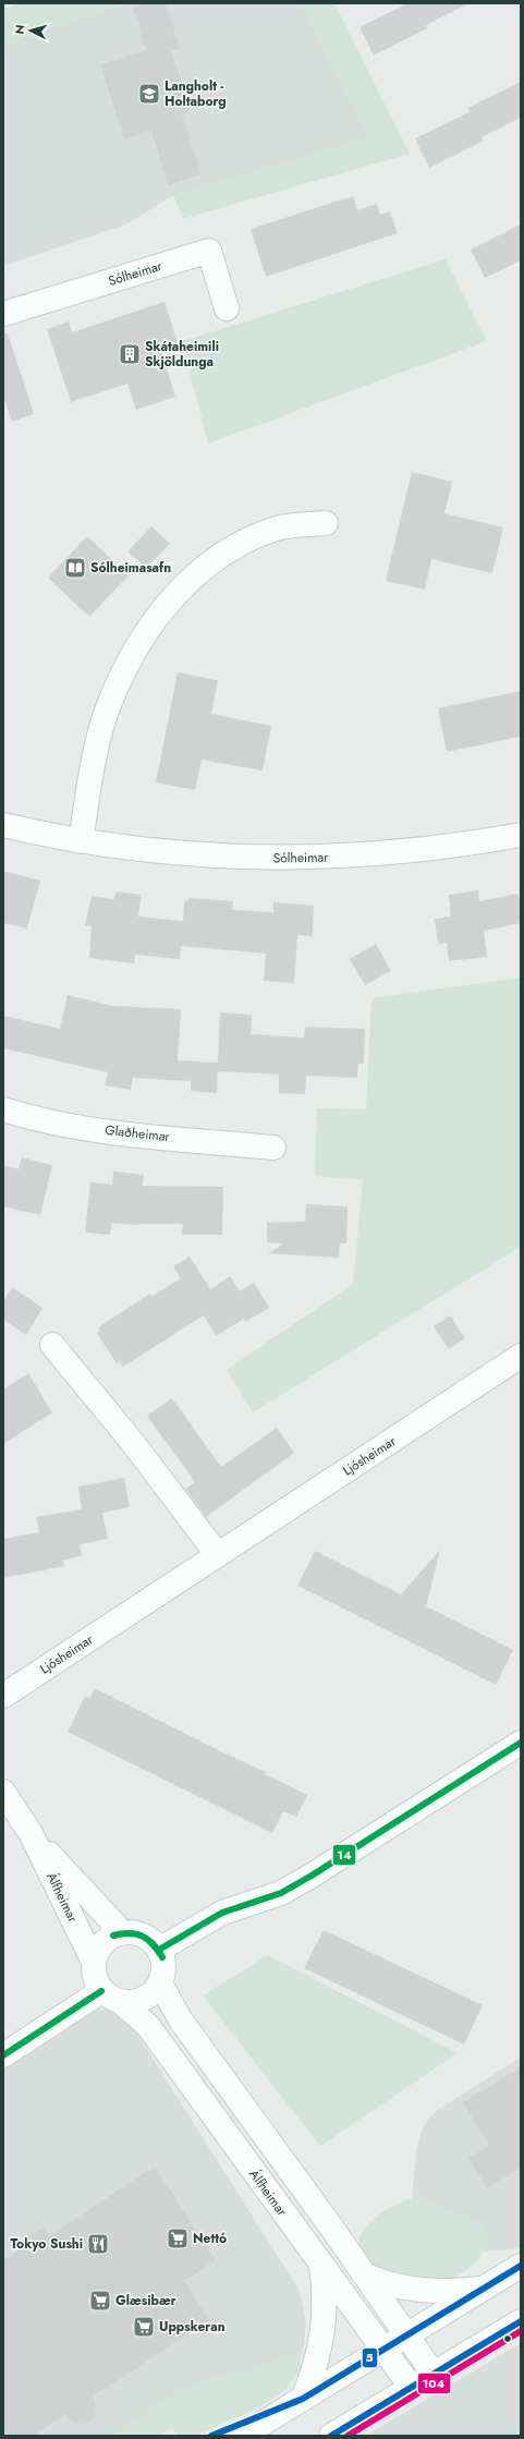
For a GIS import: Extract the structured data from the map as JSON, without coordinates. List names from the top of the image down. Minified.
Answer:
{"streets":{"street":["Sólheimar","Glaðheimar","Ljósheimar","Álfheimar"]},"places":{"school or university":["Langholt - Holtaborg"],"building":["Skátaheimili Skjöldunga"],"library":["Sólheimasafn"],"supermarket":["Nettó","Glæsibær","Uppskeran"],"restaurant":["Tokyo Sushi"]},"lines":["transit line 14","transit line 5","transit line 104"],"north":"left"}
